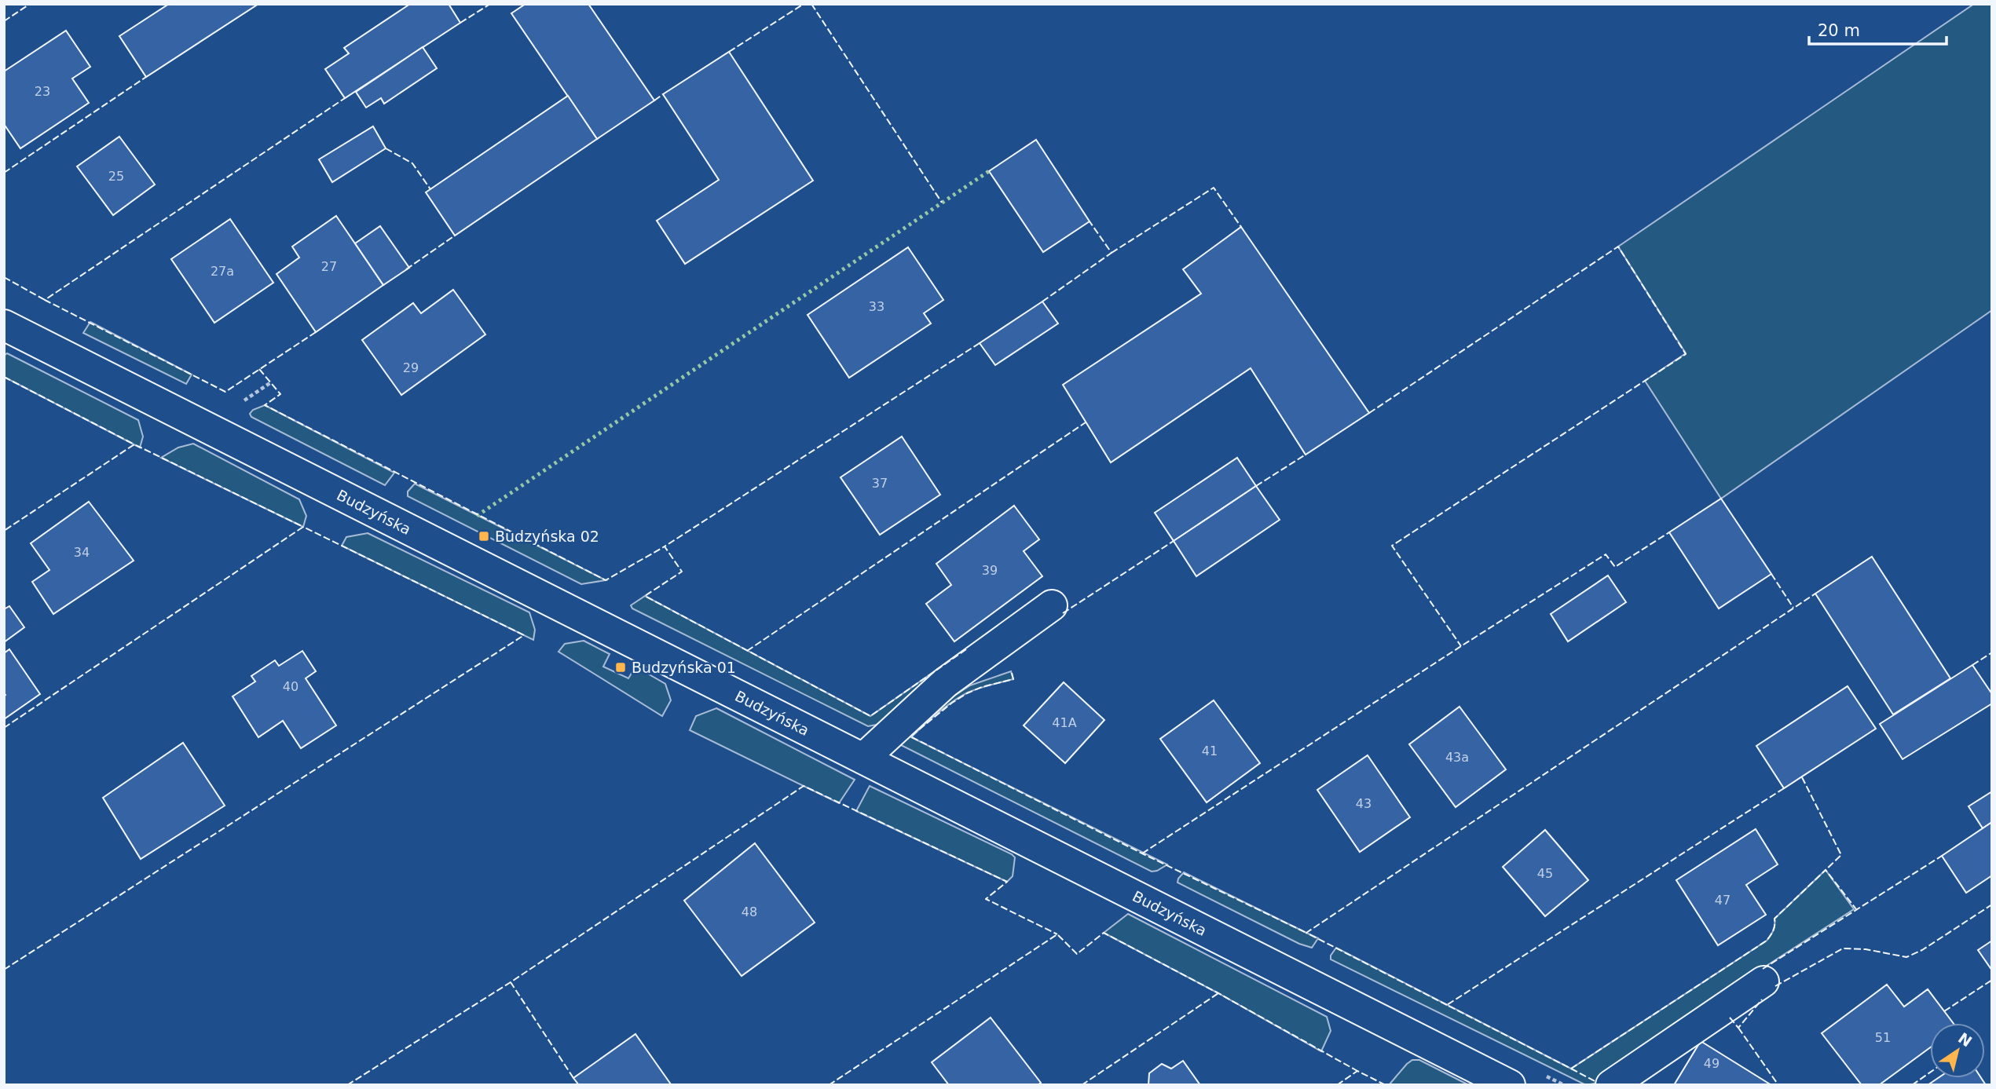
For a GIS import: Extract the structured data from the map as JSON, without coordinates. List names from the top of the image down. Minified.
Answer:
{"streets":{"street":["Budzyńska"]},"places":{"transit":["Budzyńska 02","Budzyńska 01"]},"house_numbers":["23","25","27","27a","33","29","37","34","39","40","41A","41","43a","43","45","47","48","51","49"],"scale_bar":"20 m","north":"top right"}
